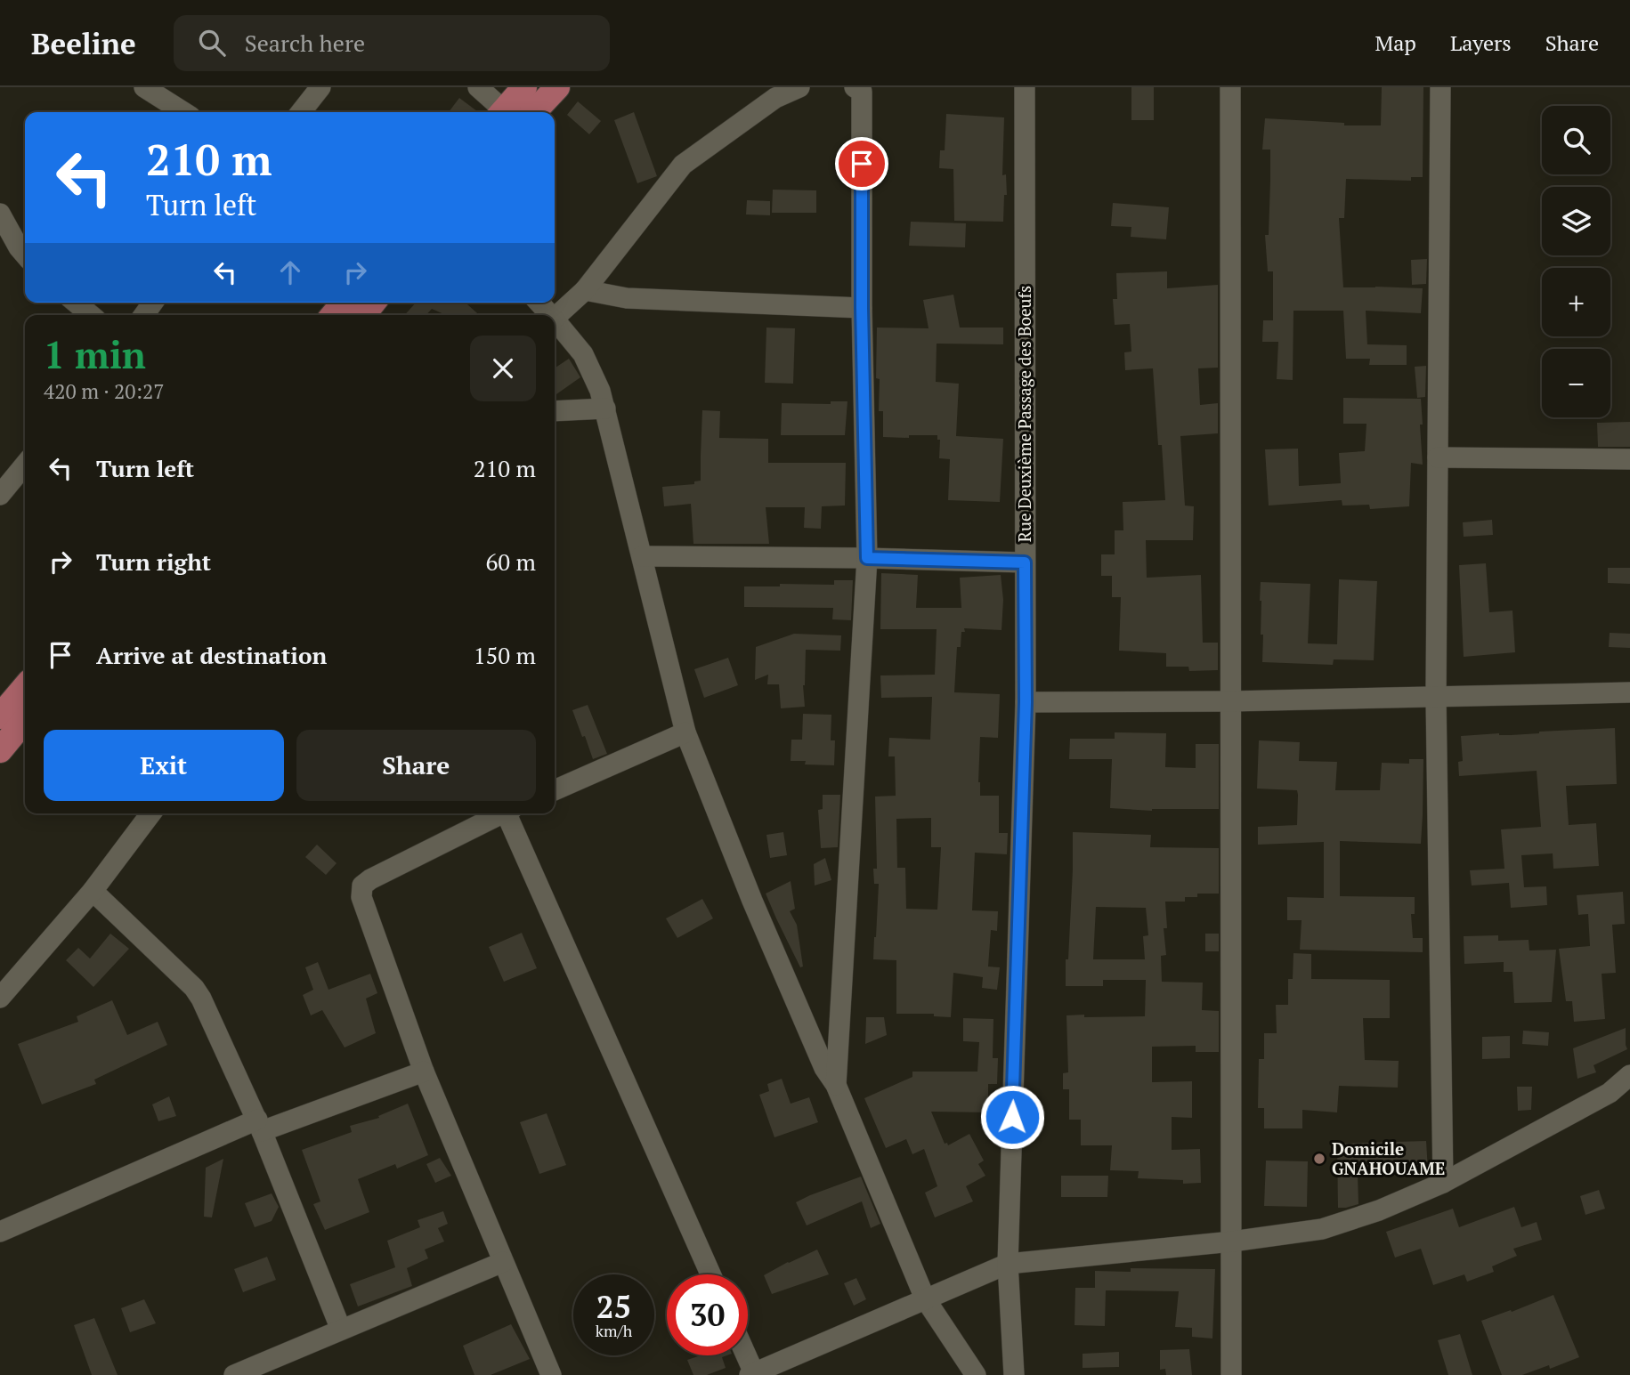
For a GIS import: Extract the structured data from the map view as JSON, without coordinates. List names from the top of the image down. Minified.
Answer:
{"streets":{"street":["Rue Deuxième Passage des Boeufs"]},"places":["Domicile GNAHOUAME"],"page":{"header":"Beeline","search":"Search here","nav":["Map","Layers","Share"],"map_buttons":["+","−"],"turn":["210 m","Turn left"],"heading":["1 min","420 m · 20:27"],"list":[{"name":"Turn left","value":"210 m"},{"name":"Turn right","value":"60 m"},{"name":"Arrive at destination","value":"150 m"}],"buttons":["Exit","Share"],"speed":"25 km/h","limit":"30"}}
